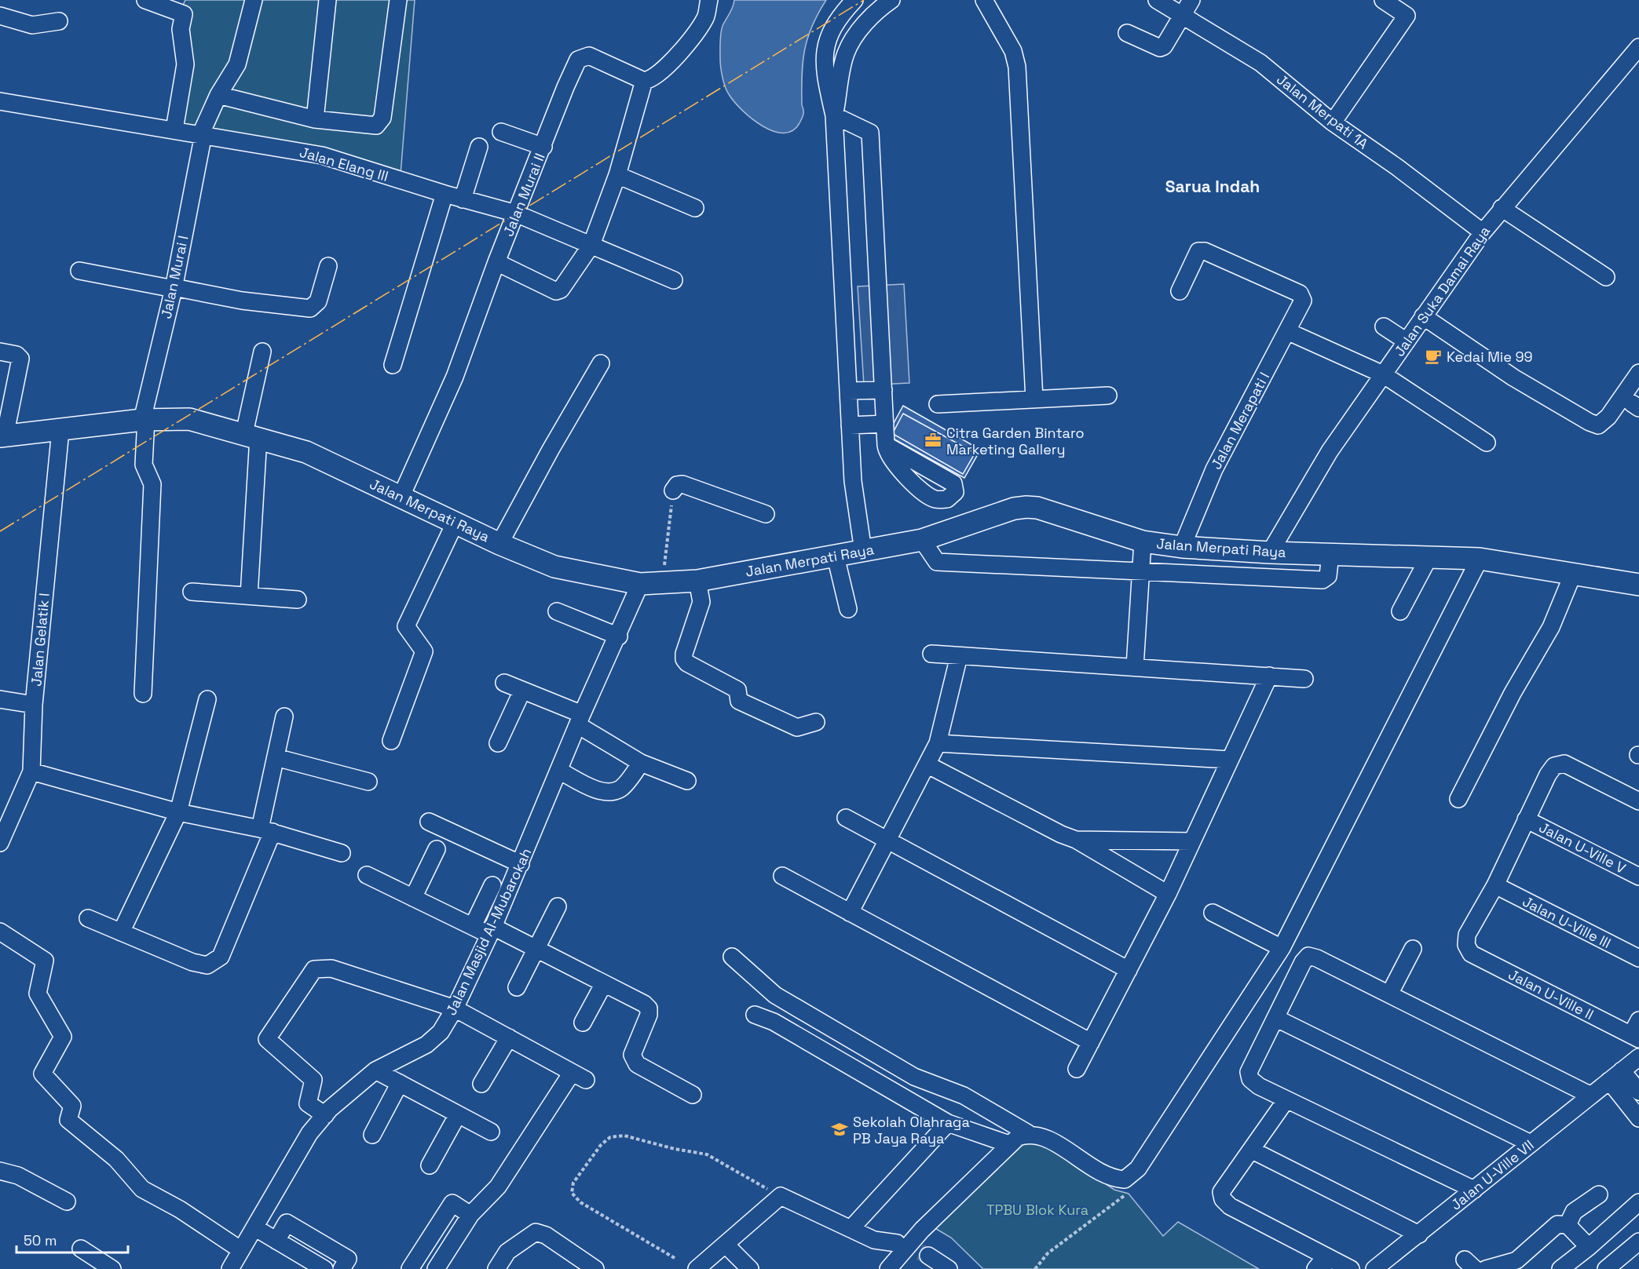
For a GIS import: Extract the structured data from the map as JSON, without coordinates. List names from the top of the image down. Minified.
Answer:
{"streets":{"main road":["Jalan Merpati Raya"],"street":["Jalan Merpati 1A","Jalan Elang III","Jalan Murai II","Jalan Murai I","Jalan Suka Damai Raya","Jalan Merapati I","Jalan Gelatik I","Jalan U-Ville V","Jalan U-Ville III","Jalan Masjid Al-Mubarokah","Jalan U-Ville II","Jalan U-Ville VII"]},"crossings":[["Jalan Merpati 1A","Jalan Suka Damai Raya"],["Jalan Elang III","Jalan Murai II"],["Jalan Elang III","Jalan Murai I"],["Jalan Murai II","Jalan Merpati Raya"],["Jalan Murai I","Jalan Merpati Raya"],["Jalan Suka Damai Raya","Jalan Merpati Raya"],["Jalan Merapati I","Jalan Merpati Raya"],["Jalan Merpati Raya","Jalan Gelatik I"],["Jalan Merpati Raya","Jalan Masjid Al-Mubarokah"],["Jalan U-Ville III","Jalan U-Ville II"]],"districts":["Sarua Indah"],"parks":["TPBU Blok Kura"],"places":{"cafe":["Kedai Mie 99"],"office":["Citra Garden Bintaro Marketing Gallery"],"school or university":["Sekolah Olahraga PB Jaya Raya"]},"scale_bar":"50 m"}
